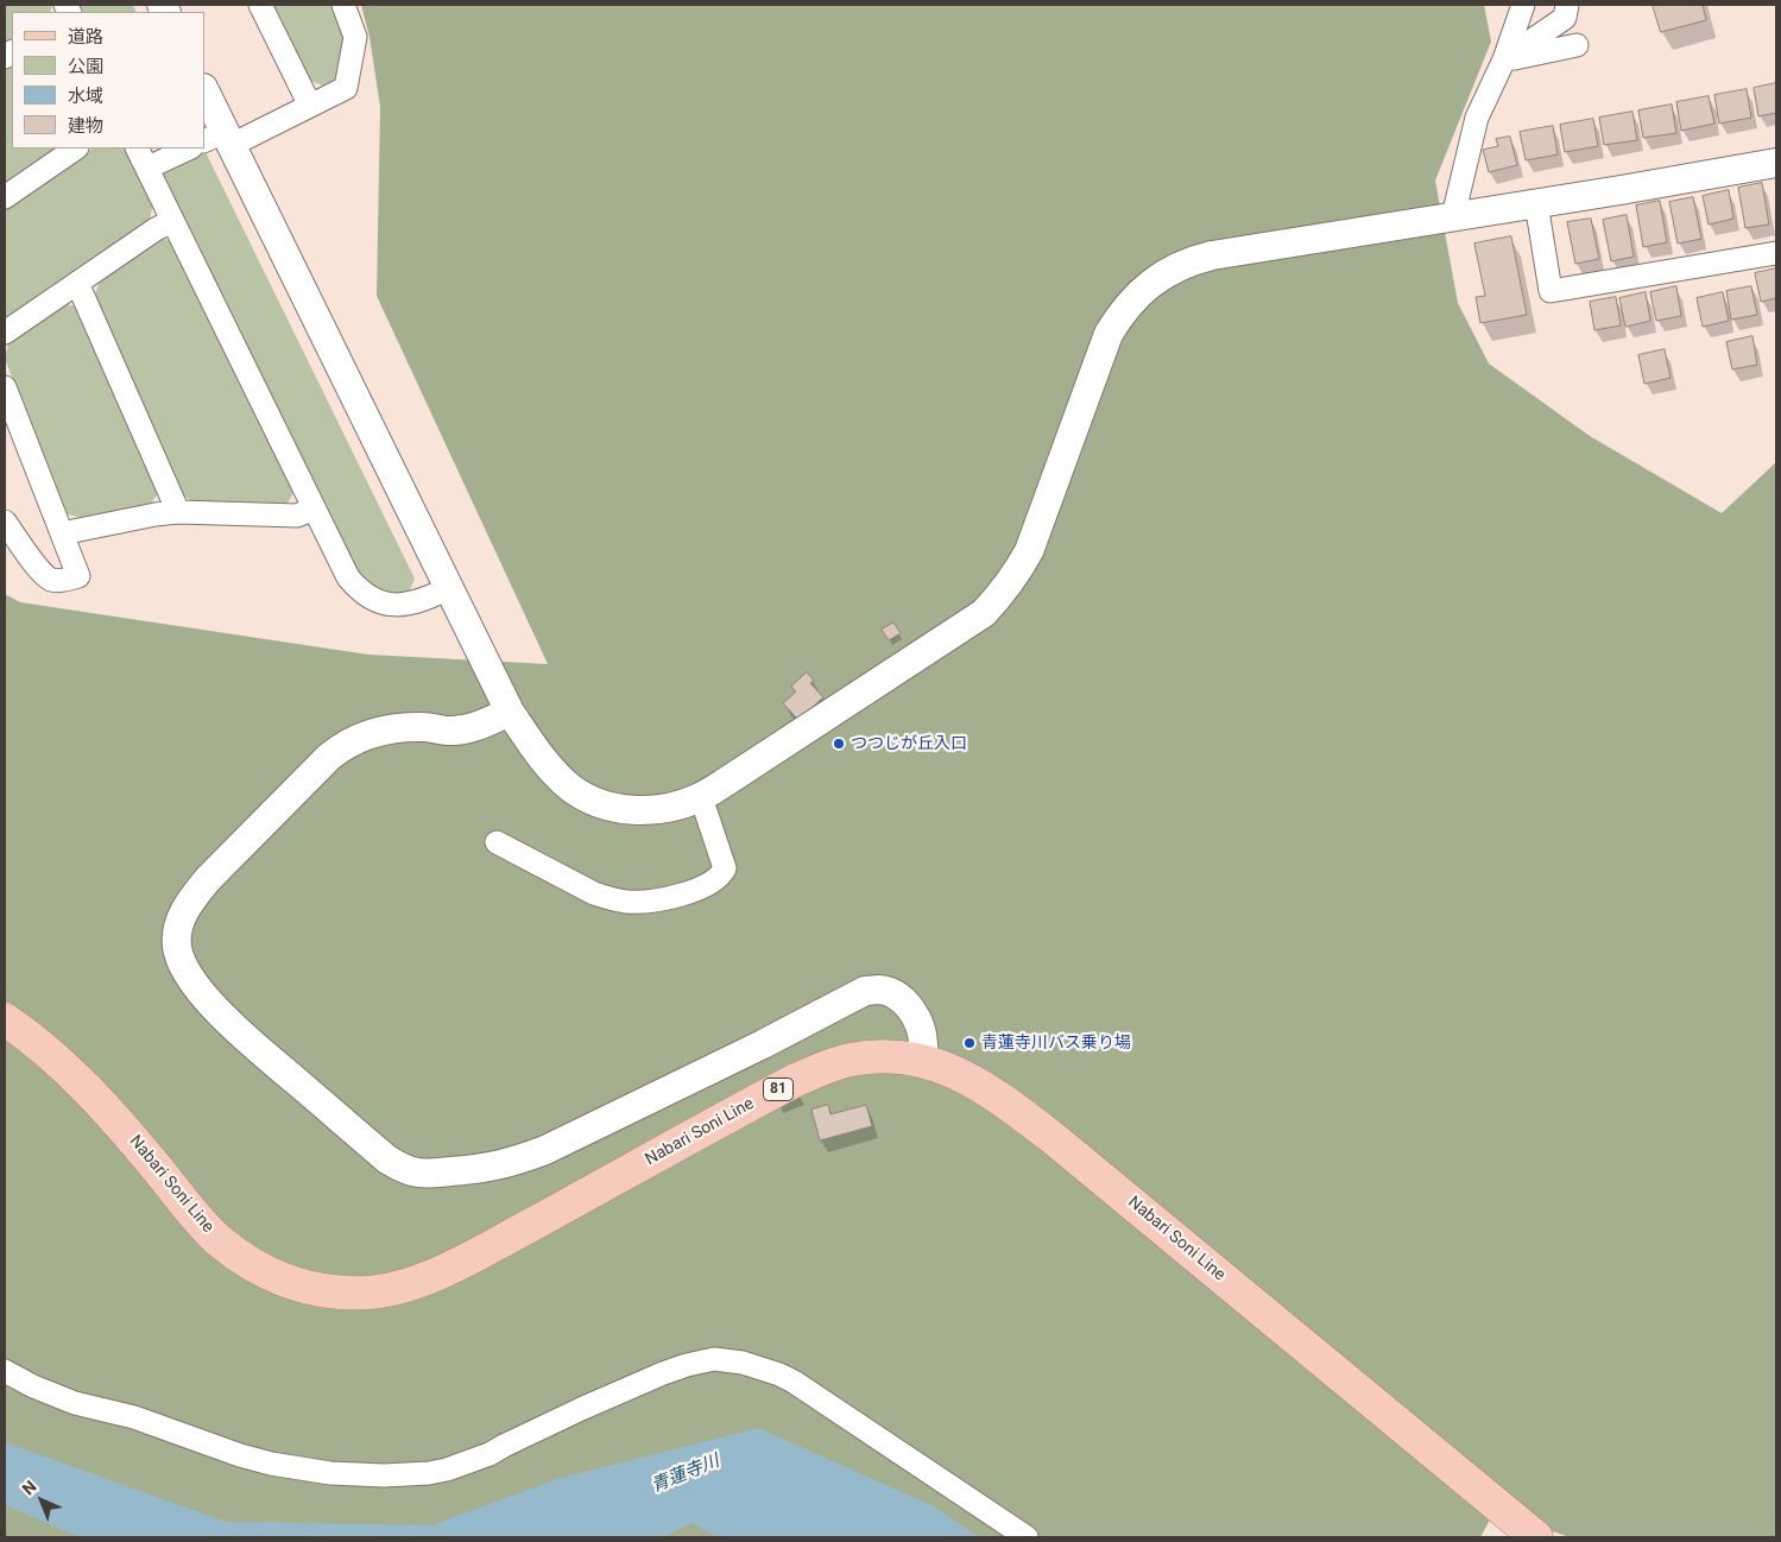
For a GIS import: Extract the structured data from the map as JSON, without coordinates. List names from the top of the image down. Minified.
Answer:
{"streets":{"main road":["81","Nabari Soni Line"]},"water":["青蓮寺川"],"places":["つつじが丘入口","青蓮寺川バス乗り場"],"legend":["道路","公園","水域","建物"],"north":"top left"}
